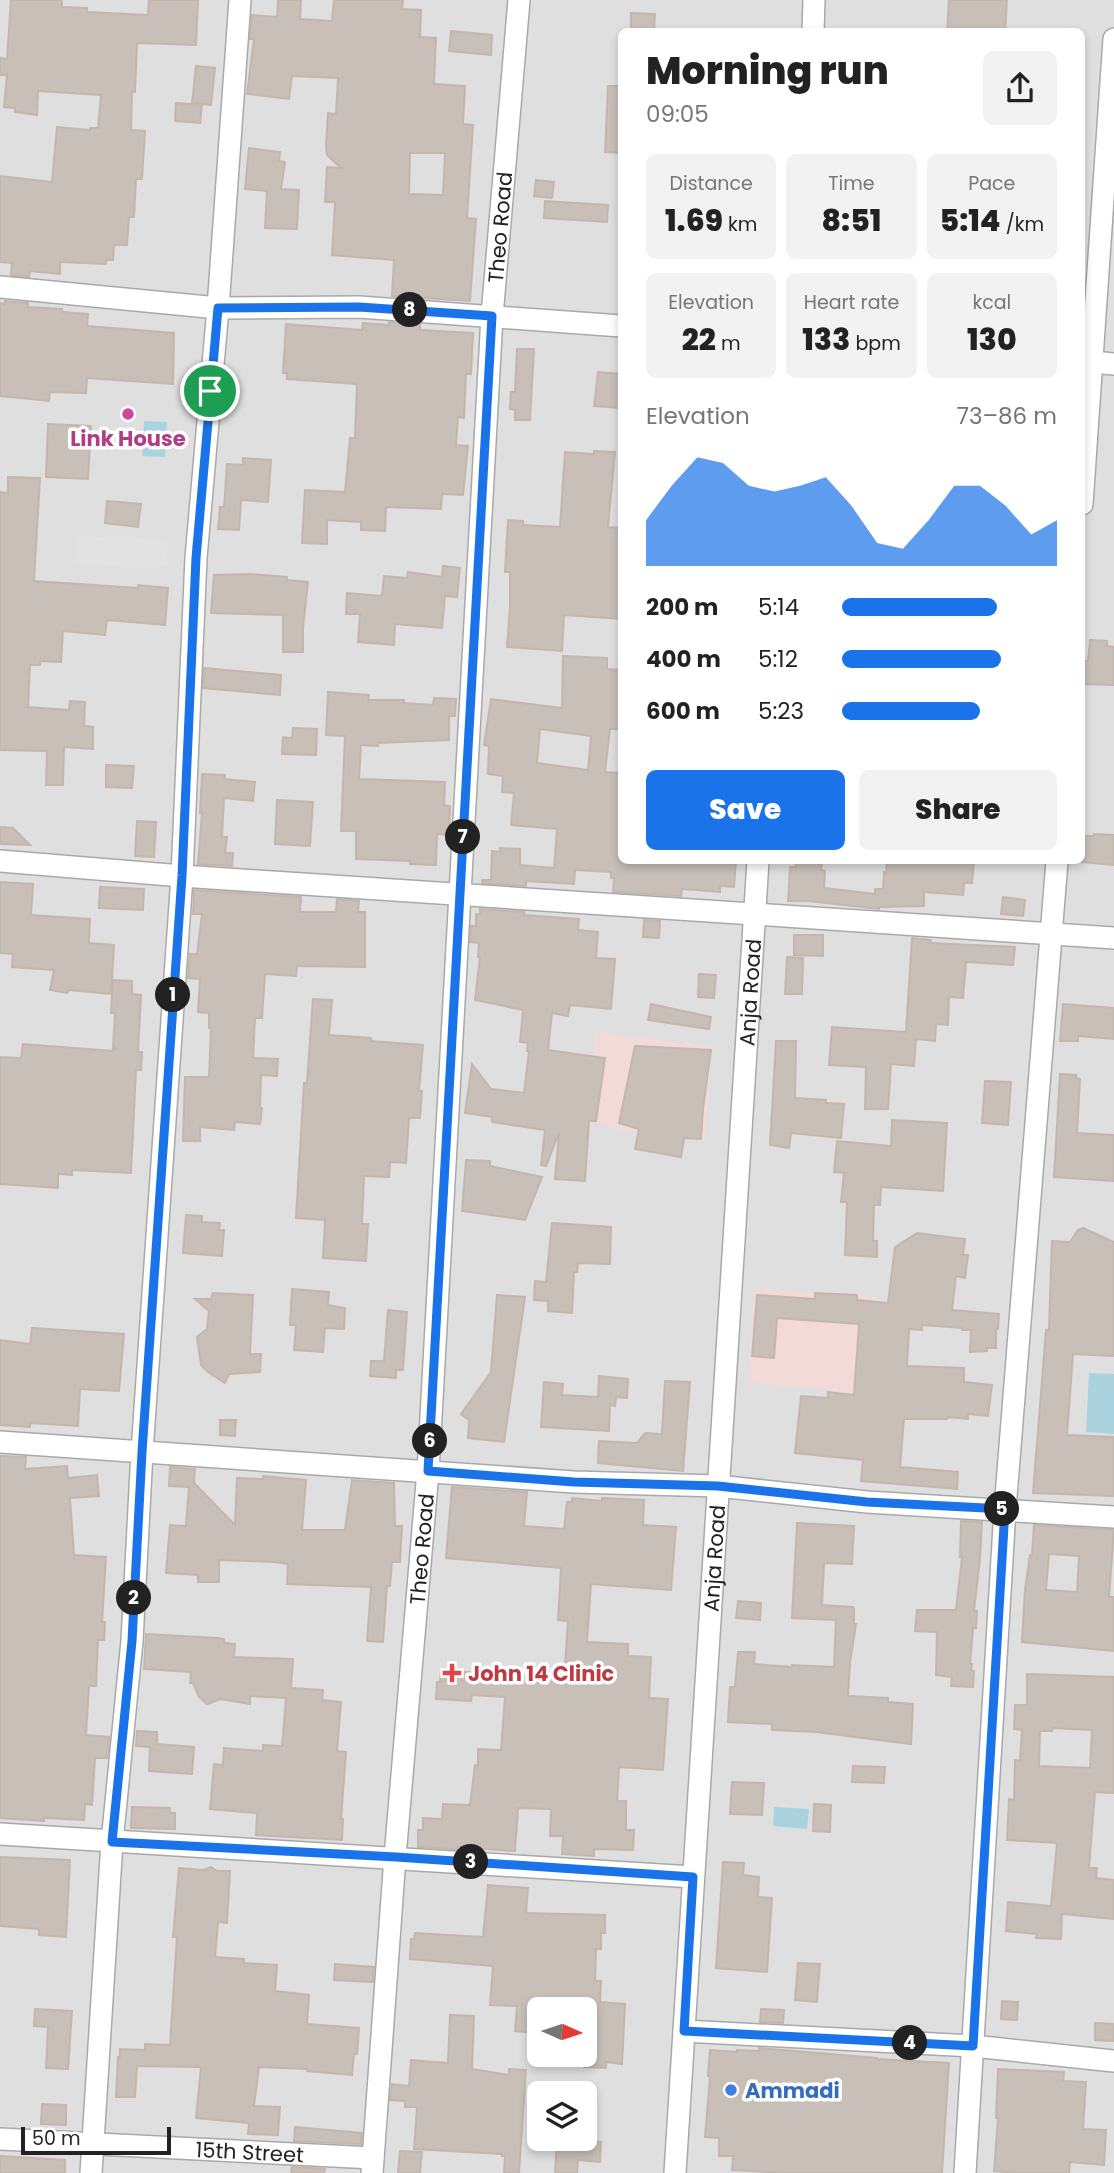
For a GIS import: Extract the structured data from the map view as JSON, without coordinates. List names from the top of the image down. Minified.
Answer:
{"streets":{"street":["Theo Road","Anja Road","15th Street"]},"crossings":[["Theo Road","15th Street"]],"places":{"other":["Link House","Ammadi"],"health":["John 14 Clinic"]},"scale_bar":"50 m","north":"right","page":{"heading":["Morning run","09:05"],"stats":[["Distance","1.69 km"],["Time","8:51"],["Pace","5:14 /km"],["Elevation","22 m"],["Heart rate","133 bpm"],["kcal","130"]],"pins":["8","7","1","6","5","2","3","4"],"chart":["Elevation","73–86 m"],"list":[{"name":"200 m","note":"5:14"},{"name":"400 m","note":"5:12"},{"name":"600 m","note":"5:23"}],"buttons":["Save","Share"],"scale":"50 m"}}
